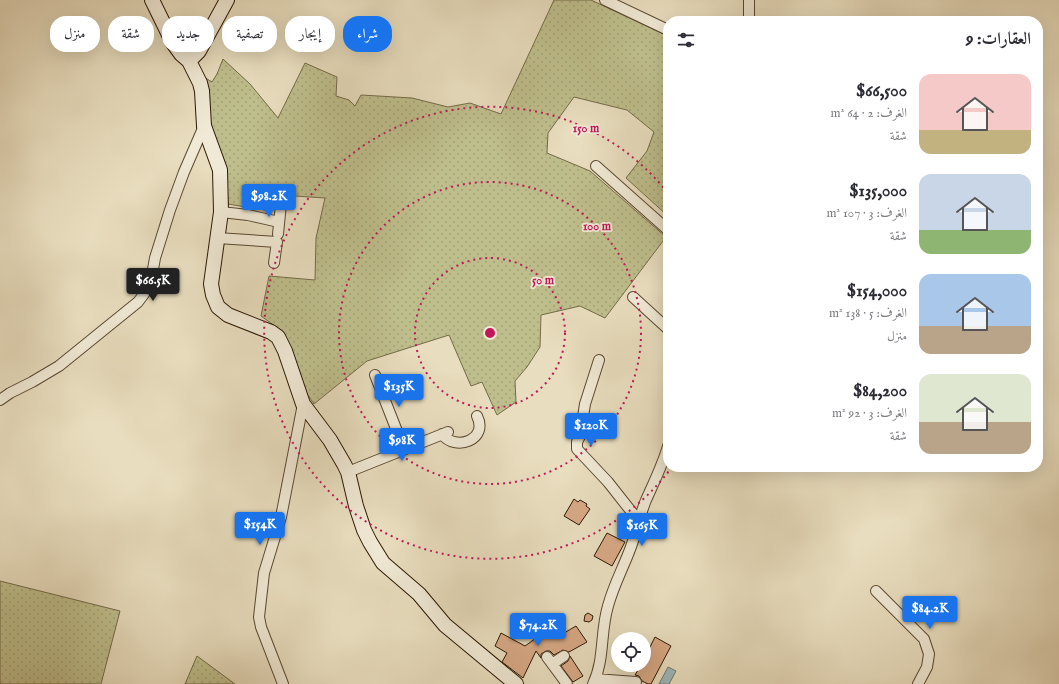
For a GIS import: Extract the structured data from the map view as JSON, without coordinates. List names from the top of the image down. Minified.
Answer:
{"page":{"chip":["شراء","إيجار","تصفية","جديد","شقة","منزل"],"heading":"العقارات: 9","list":[{"name":"$66,500","note":"الغرف: 2 · 64 m² · شقة"},{"name":"$135,000","note":"الغرف: 3 · 107 m² · شقة"},{"name":"$154,000","note":"الغرف: 5 · 138 m² · منزل"},{"name":"$84,200","note":"الغرف: 3 · 92 m² · شقة"}],"price":["$98.2K","$66.5K","$135K","$120K","$98K","$154K","$165K","$84.2K","$74.2K"]},"rings":["150 m","100 m","50 m"]}
